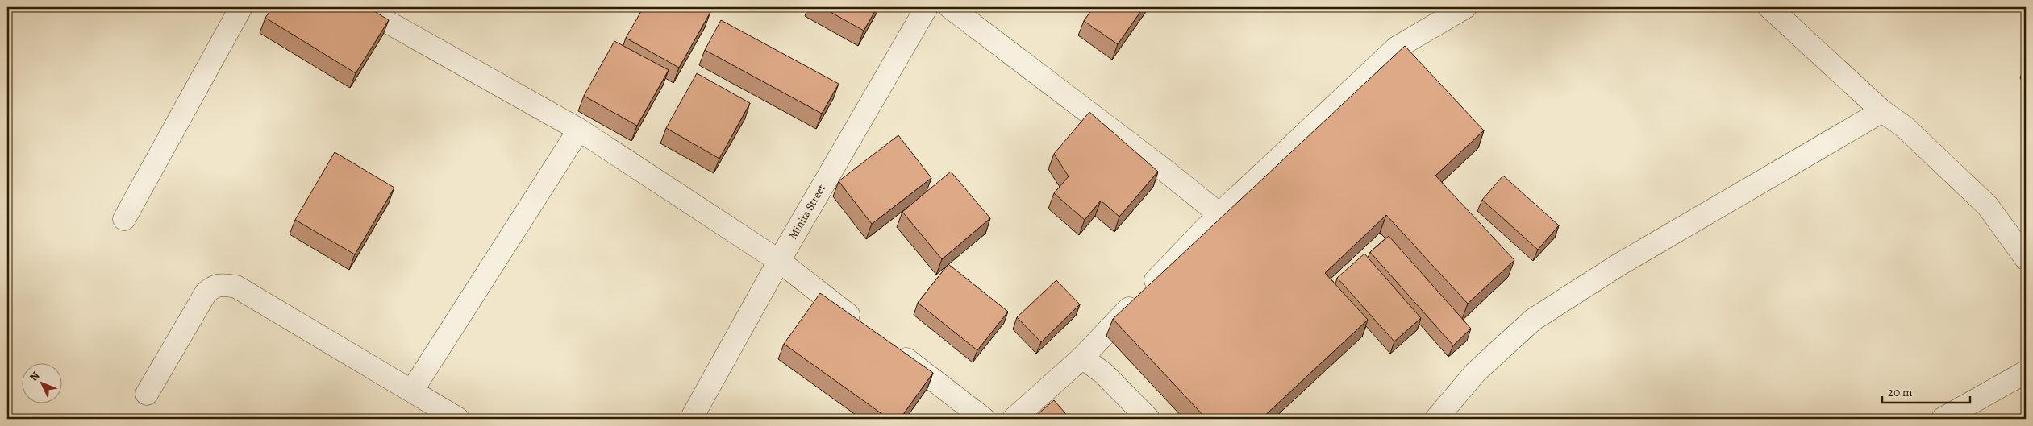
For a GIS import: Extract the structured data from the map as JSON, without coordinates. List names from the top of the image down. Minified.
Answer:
{"streets":{"street":["Minita Street"]},"scale_bar":"20 m","north":"top left"}
